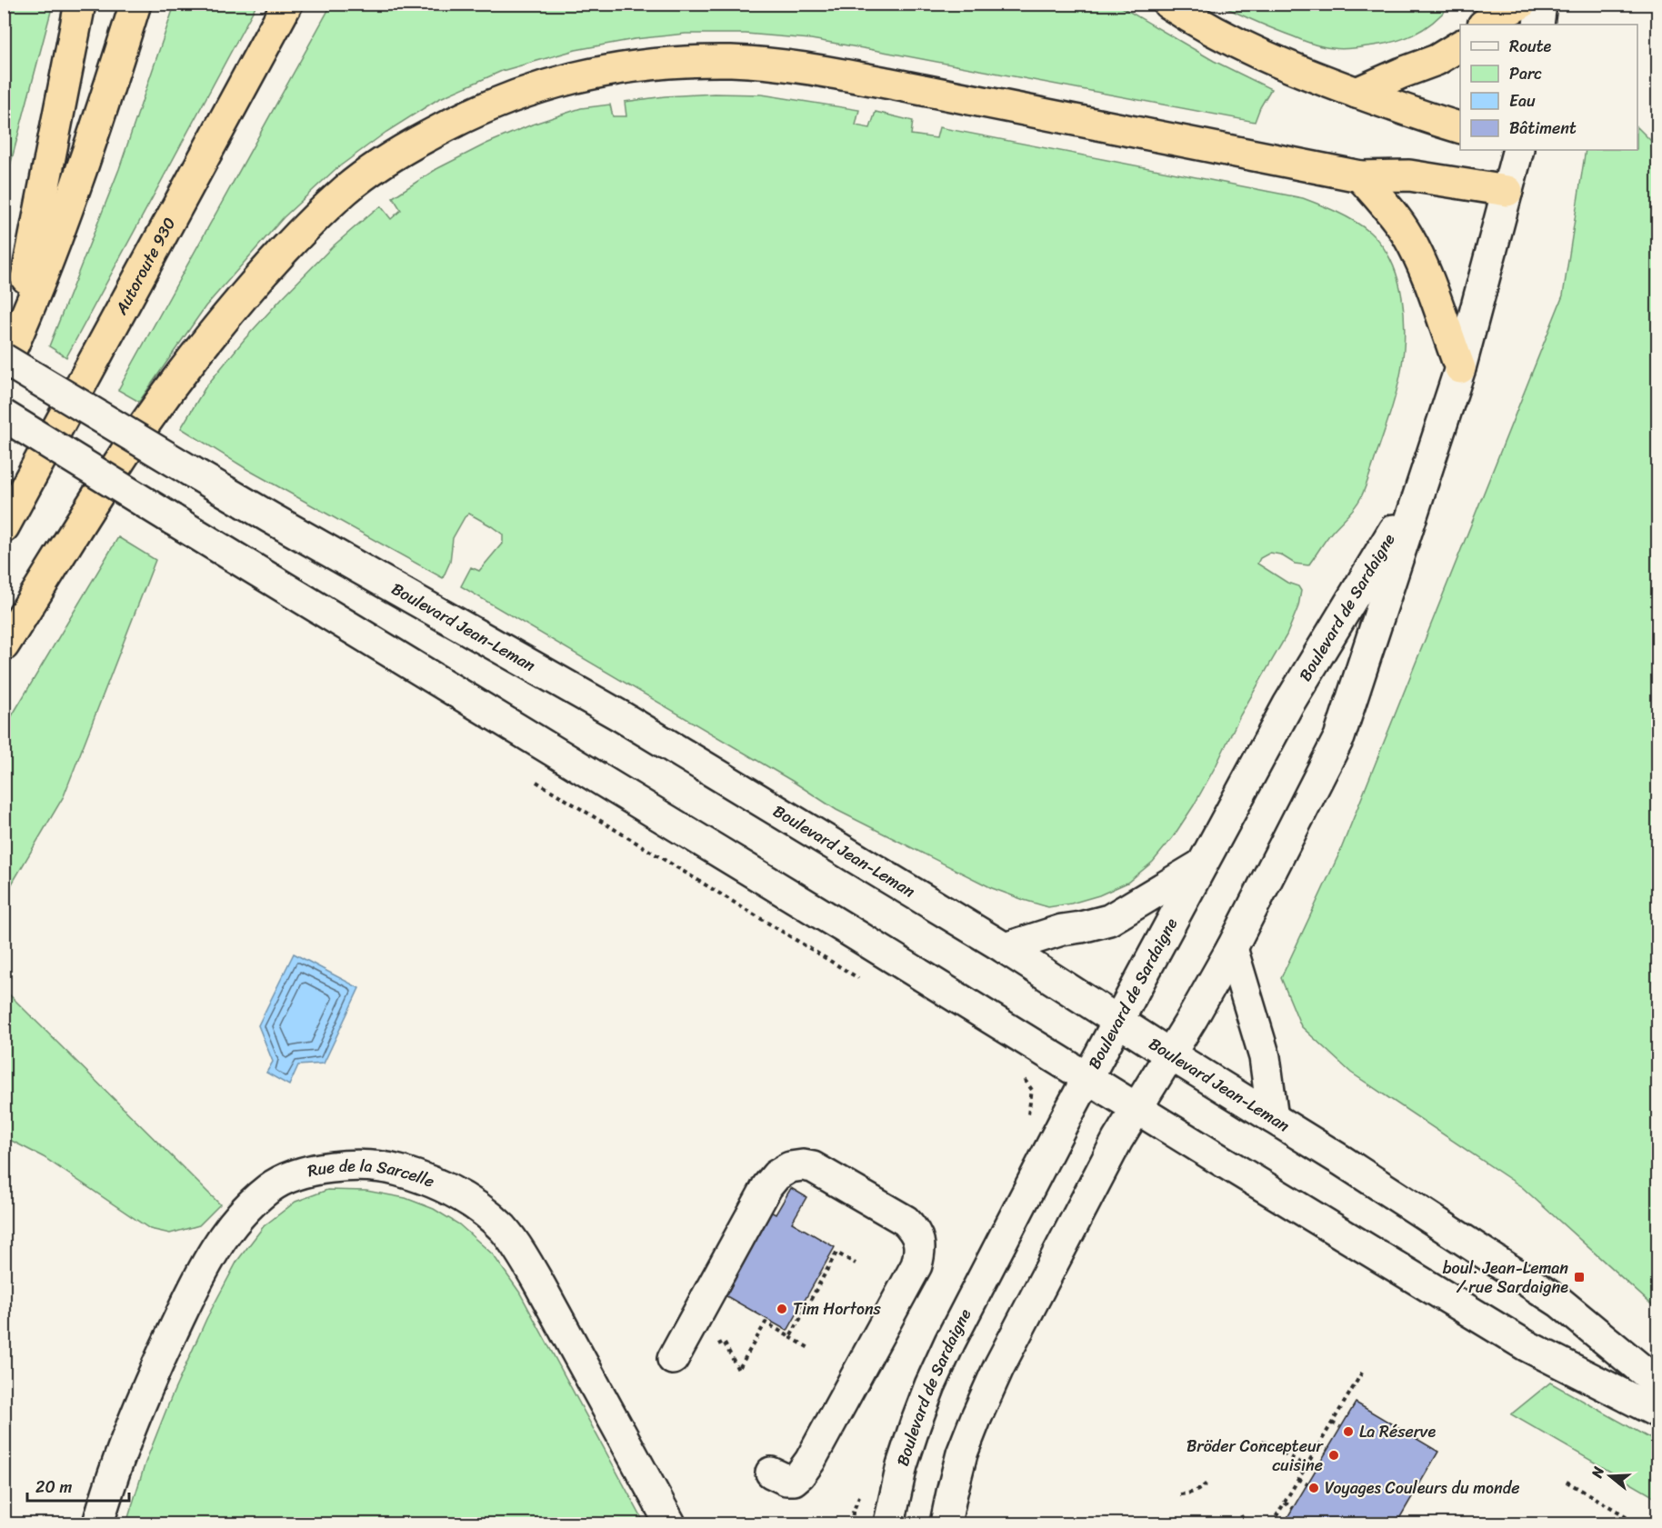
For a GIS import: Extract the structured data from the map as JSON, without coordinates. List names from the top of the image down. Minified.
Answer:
{"streets":{"highway":["Autoroute 930"],"street":["Boulevard de Sardaigne","Boulevard Jean-Leman","Rue de la Sarcelle"]},"crossings":[["Boulevard de Sardaigne","Boulevard Jean-Leman"]],"places":{"transit":["boul. Jean-Leman / rue Sardaigne"],"other":["Tim Hortons","La Réserve","Bröder Concepteur cuisine","Voyages Couleurs du monde"]},"legend":["Route","Parc","Eau","Bâtiment"],"scale_bar":"20 m","north":"left"}
